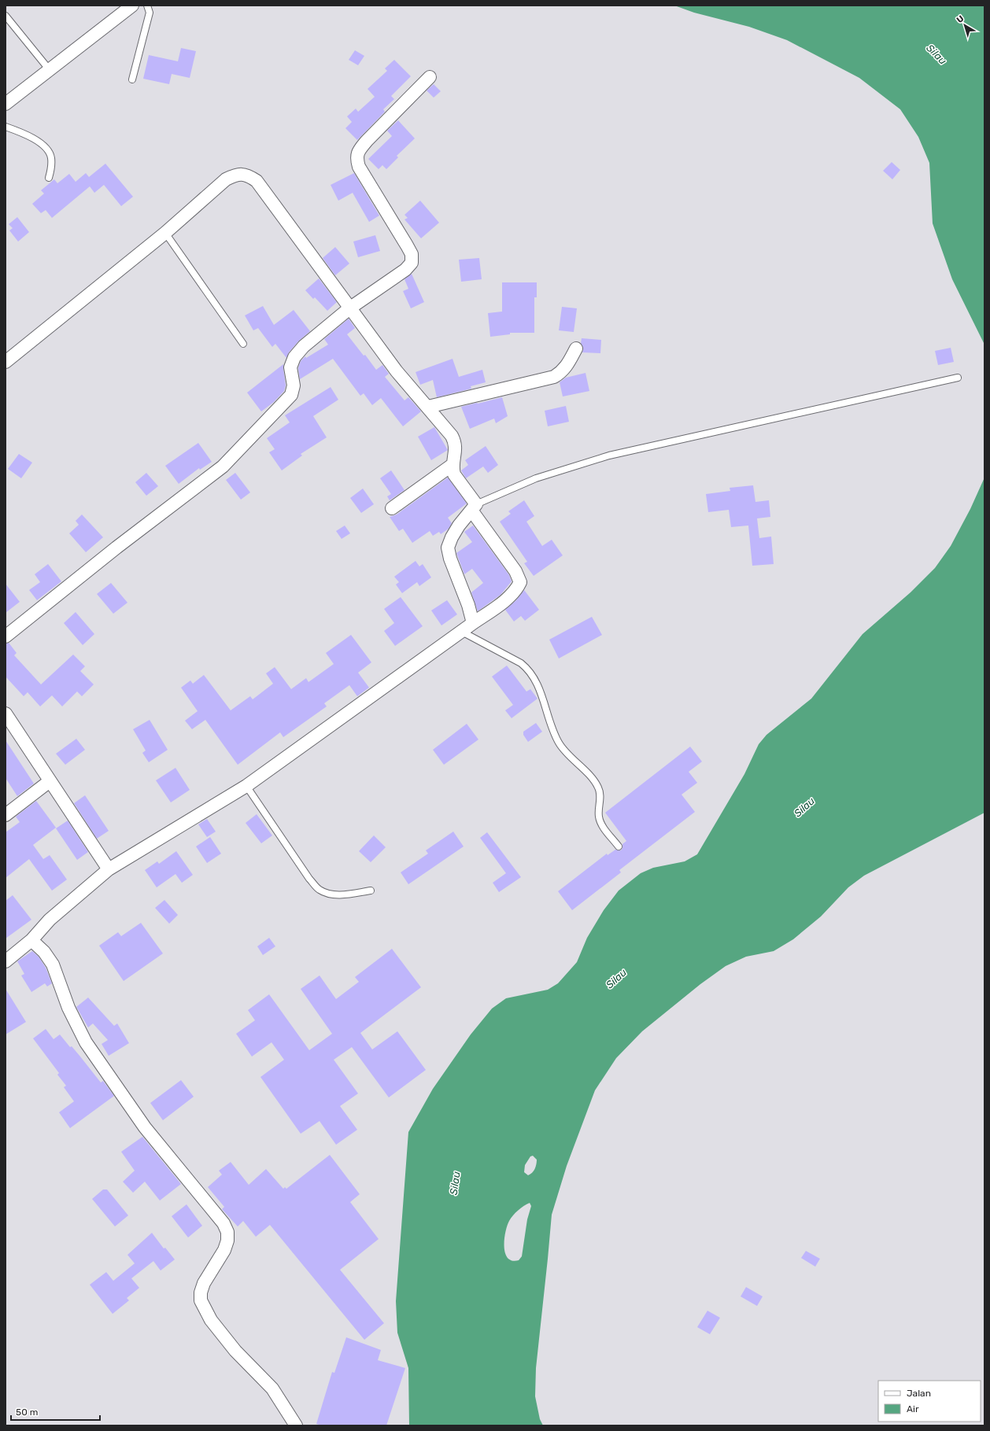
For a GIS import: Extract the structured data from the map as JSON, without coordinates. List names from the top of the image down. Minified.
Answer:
{"water":["Silau"],"legend":["Jalan","Air"],"scale_bar":"50 m","north":"top left"}
